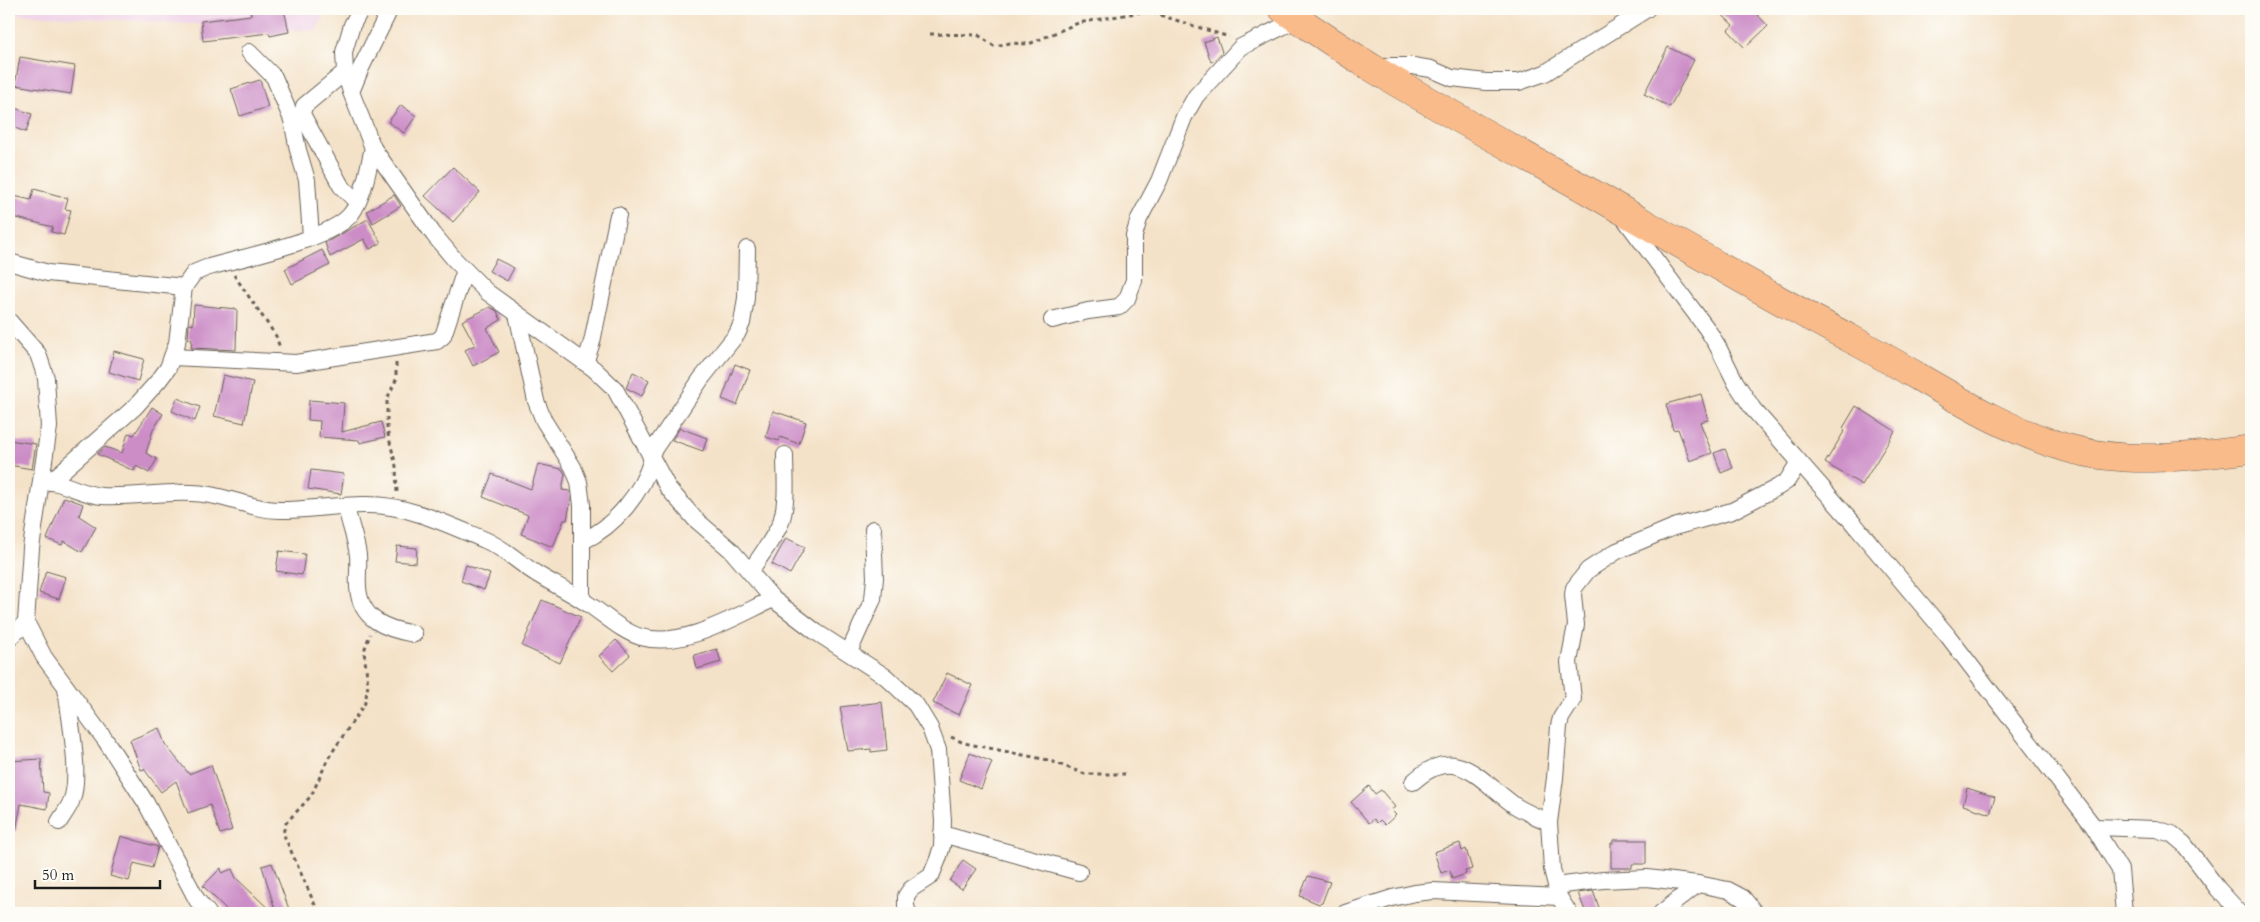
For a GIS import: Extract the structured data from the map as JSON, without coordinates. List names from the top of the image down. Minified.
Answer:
{"scale_bar":"50 m"}
